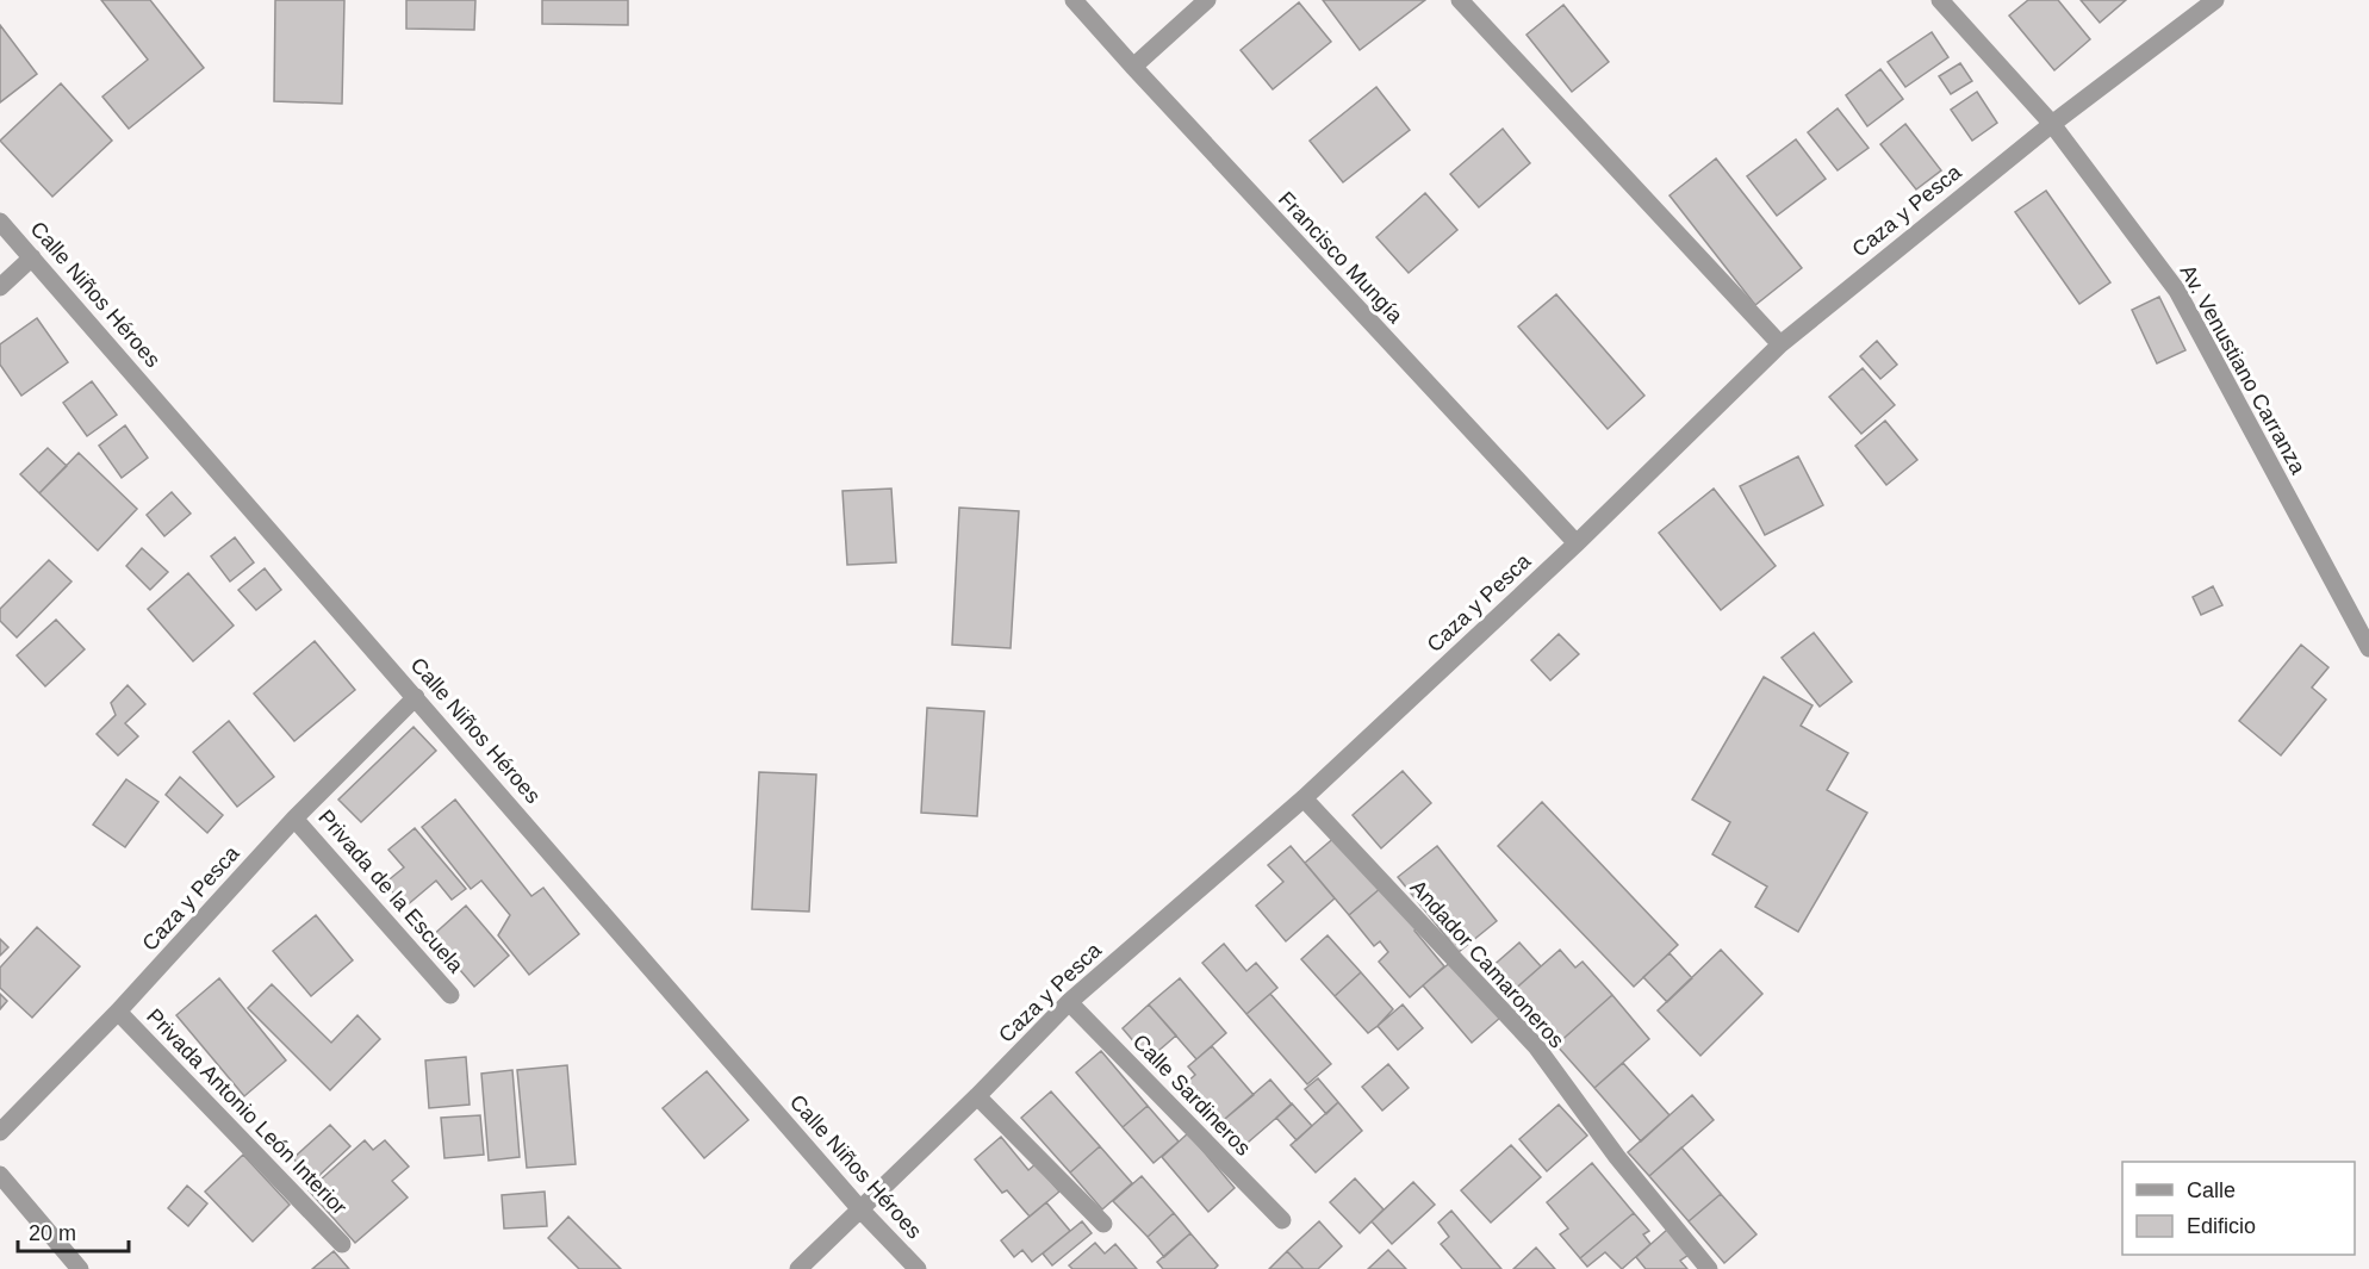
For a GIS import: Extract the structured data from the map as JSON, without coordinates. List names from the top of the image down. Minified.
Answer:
{"streets":{"street":["Caza y Pesca","Francisco Mungía","Calle Niños Héroes","Av. Venustiano Carranza","Privada de la Escuela","Andador Camaroneros","Calle Sardineros","Privada Antonio León Interior"]},"crossings":[["Caza y Pesca","Francisco Mungía"],["Caza y Pesca","Calle Niños Héroes"],["Caza y Pesca","Av. Venustiano Carranza"],["Caza y Pesca","Privada de la Escuela"],["Caza y Pesca","Andador Camaroneros"],["Caza y Pesca","Calle Sardineros"],["Caza y Pesca","Privada Antonio León Interior"]],"legend":["Calle","Edificio"],"scale_bar":"20 m"}
